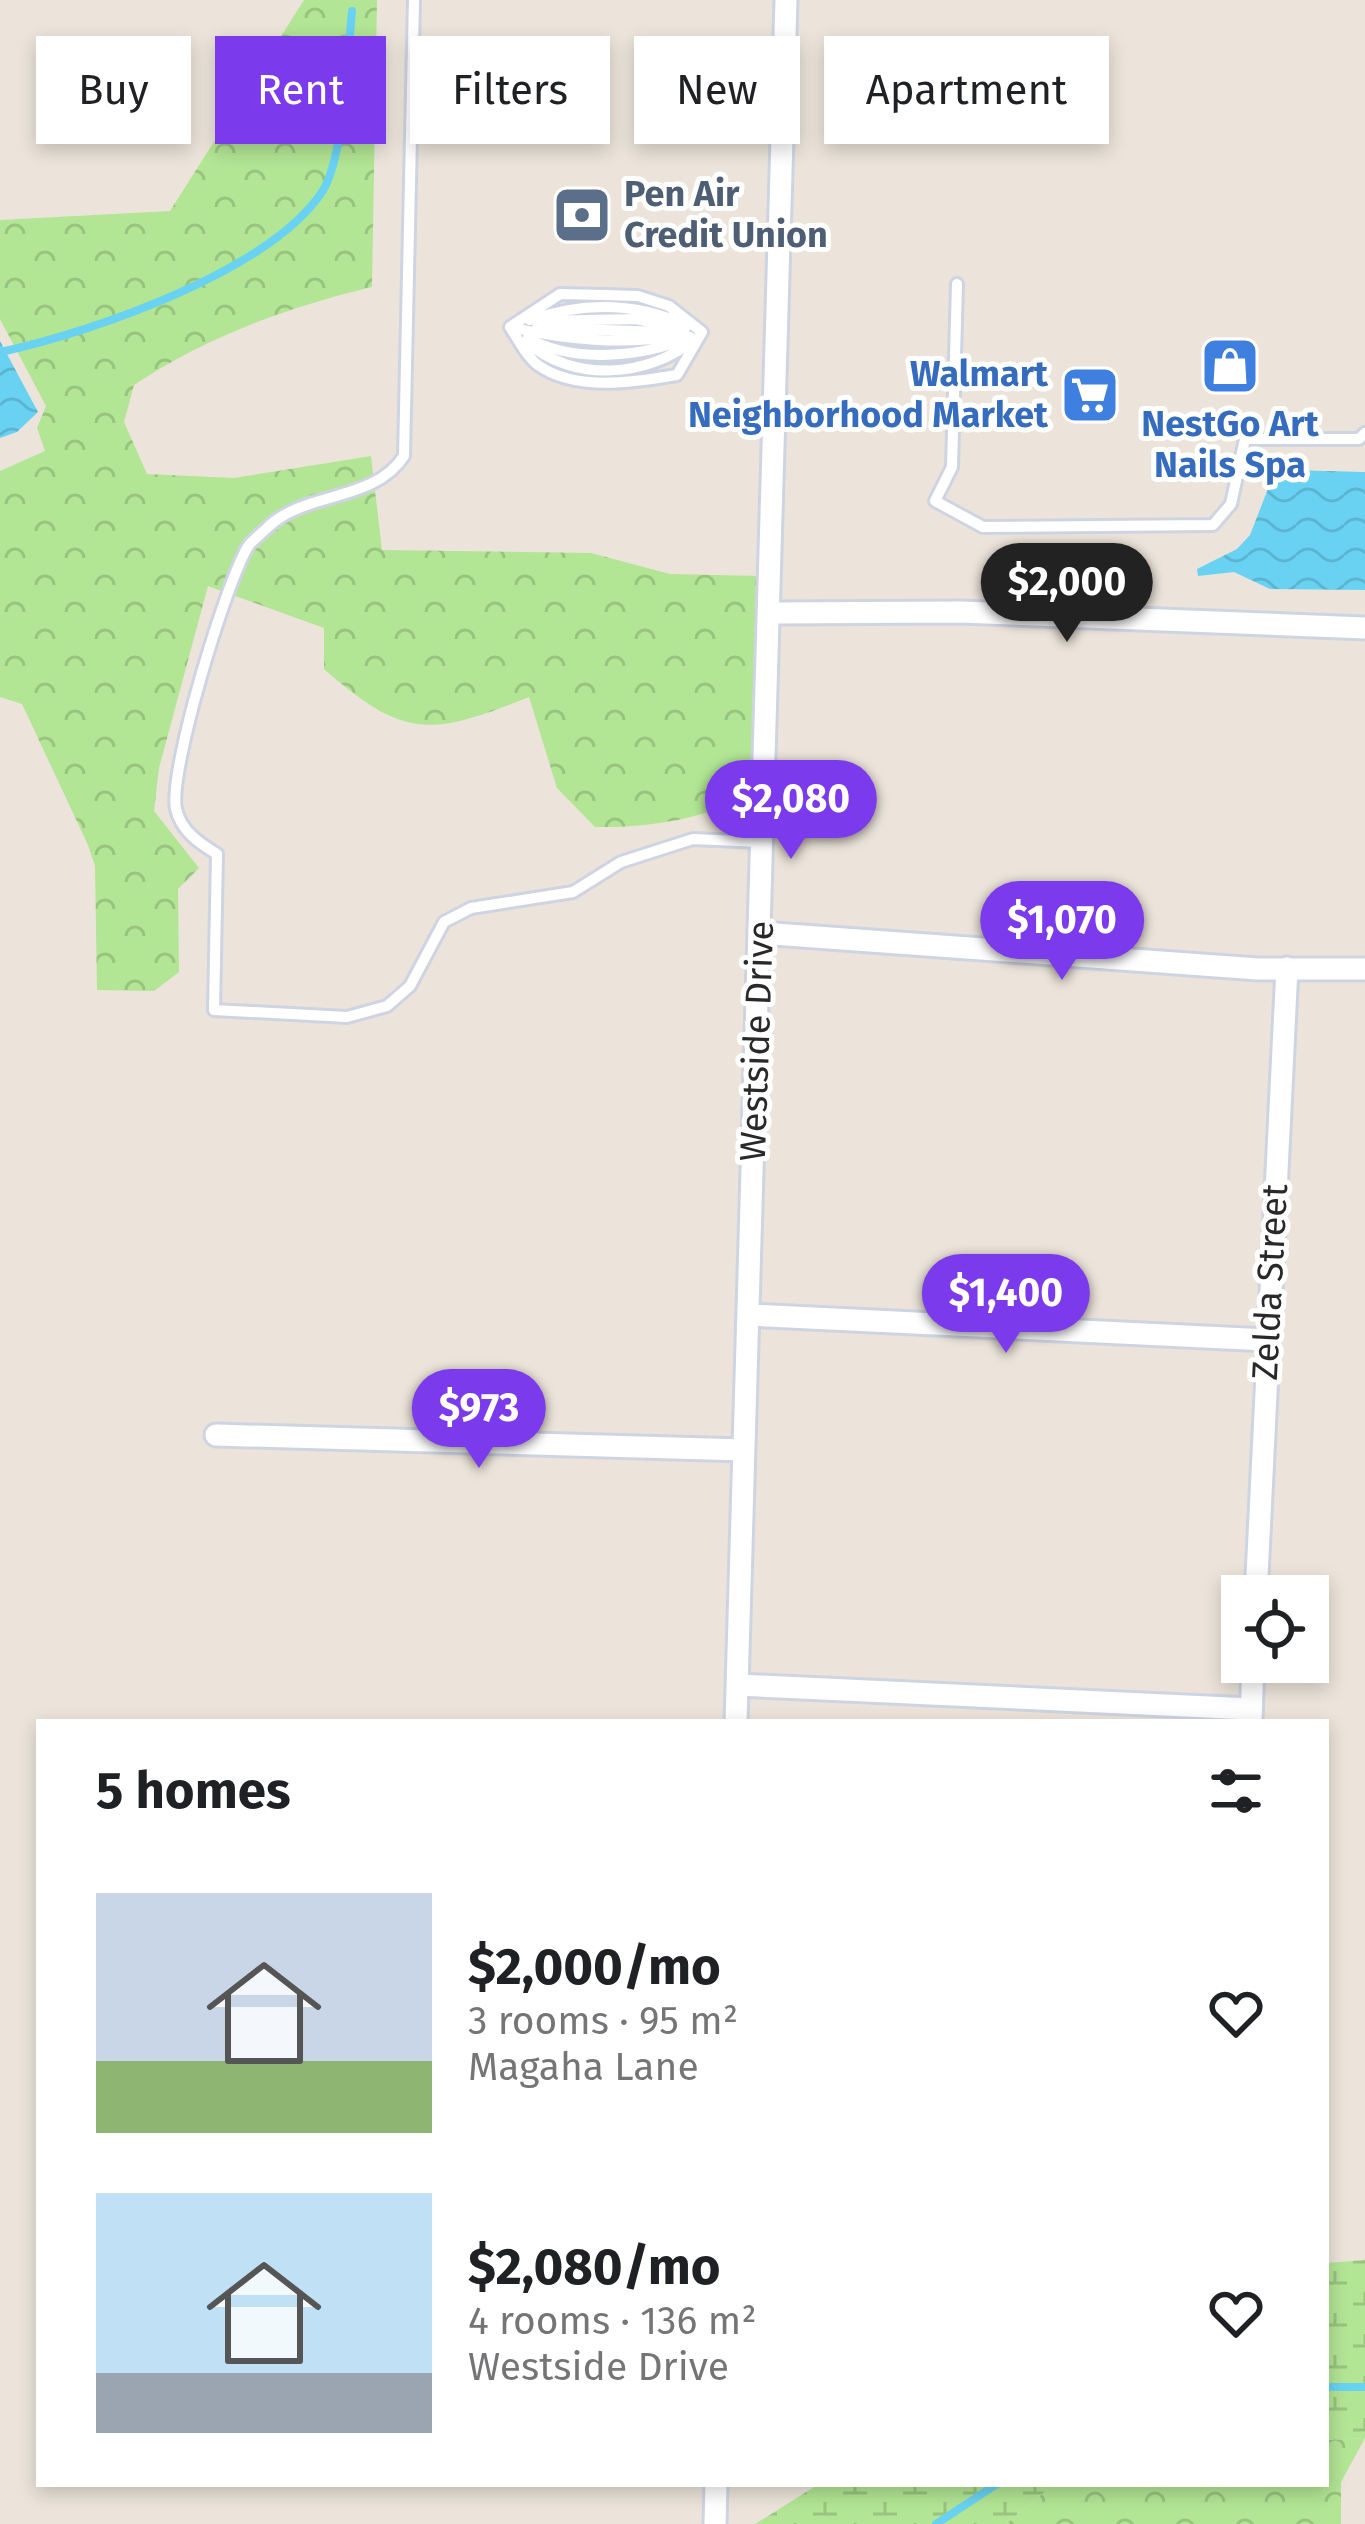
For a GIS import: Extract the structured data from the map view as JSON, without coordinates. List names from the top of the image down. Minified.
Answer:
{"streets":{"street":["Westside Drive","Zelda Street"]},"places":{"bank":["Pen Air Credit Union"],"shop":["NestGo Art Nails Spa"],"supermarket":["Walmart Neighborhood Market"]},"page":{"chip":["Buy","Rent","Filters","New","Apartment"],"price":["$2,000","$2,080","$1,070","$1,400","$973"],"heading":"5 homes","list":[{"name":"$2,000/mo","note":"3 rooms · 95 m² · Magaha Lane"},{"name":"$2,080/mo","note":"4 rooms · 136 m² · Westside Drive"}]}}
